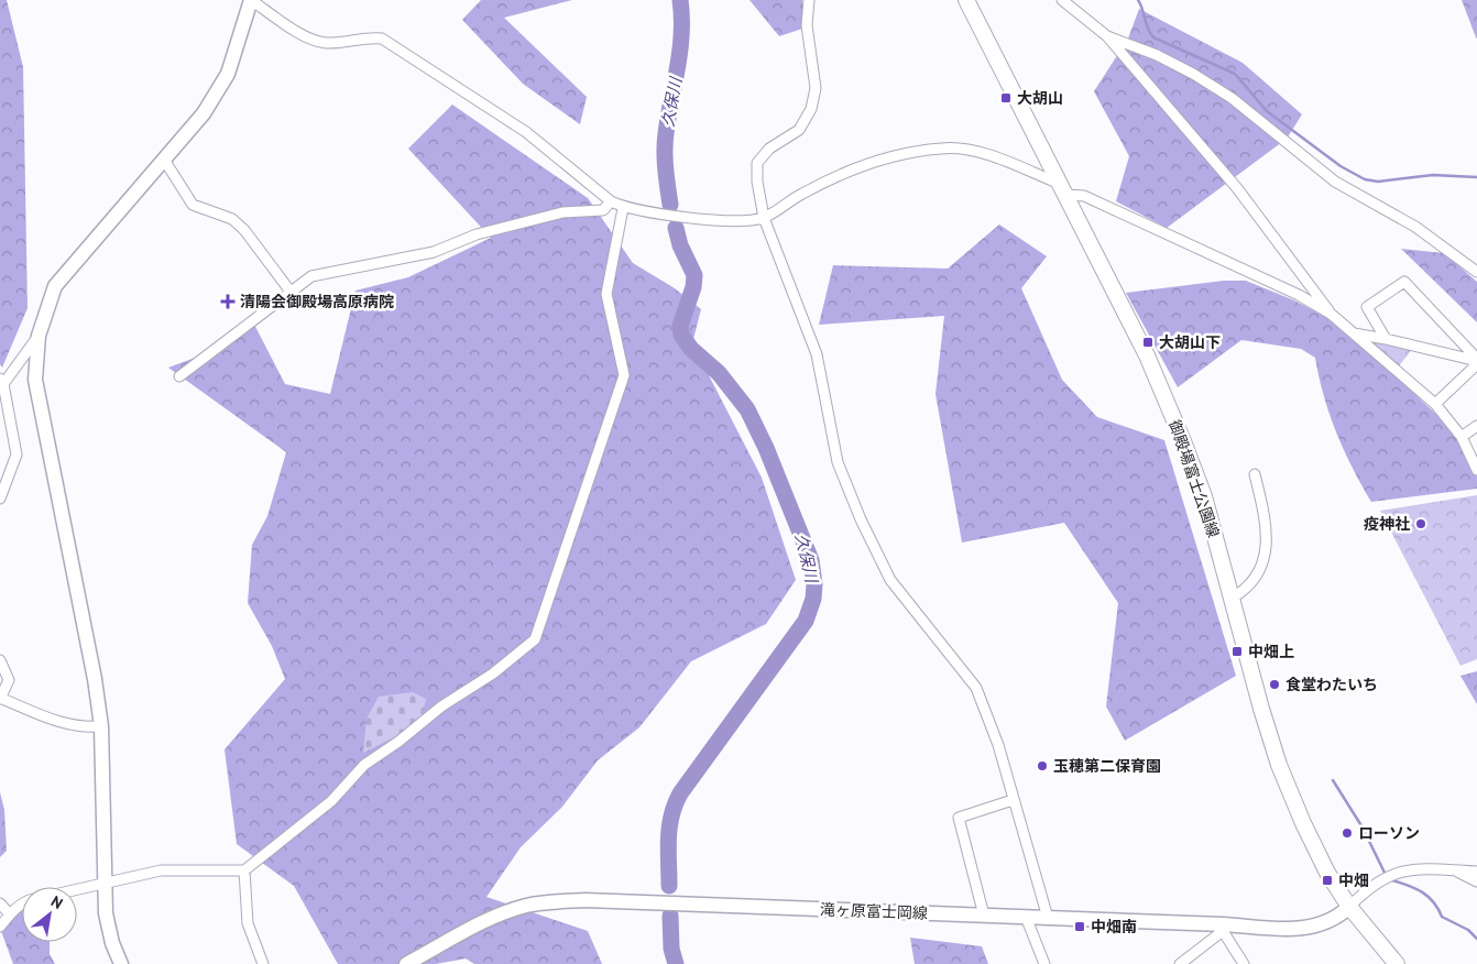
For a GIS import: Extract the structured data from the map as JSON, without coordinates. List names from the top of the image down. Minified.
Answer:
{"streets":{"main road":["御殿場富士公園線"],"street":["滝ヶ原富士岡線"]},"crossings":[["御殿場富士公園線","滝ヶ原富士岡線"]],"water":["久保川"],"places":{"transit":["大胡山","大胡山下","中畑上","中畑","中畑南"],"health":["清陽会御殿場高原病院"],"other":["疫神社","食堂わたいち","玉穂第二保育園","ローソン"]},"north":"top right"}
